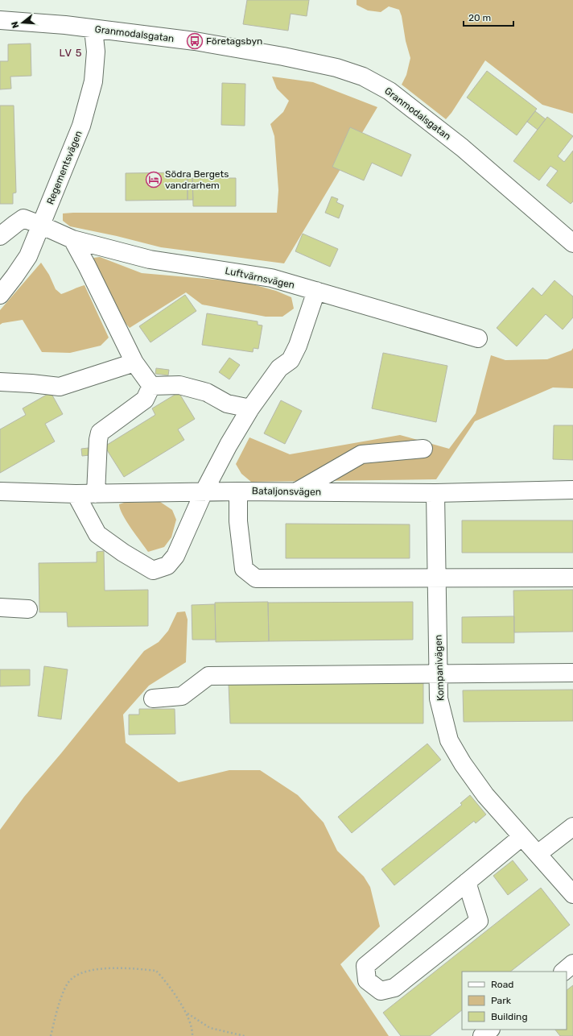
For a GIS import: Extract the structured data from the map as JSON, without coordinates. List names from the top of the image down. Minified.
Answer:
{"streets":{"street":["Granmodalsgatan","Regementsvägen","Luftvärnsvägen","Bataljonsvägen","Kompanivägen"]},"crossings":[["Granmodalsgatan","Regementsvägen"],["Regementsvägen","Luftvärnsvägen"],["Bataljonsvägen","Kompanivägen"]],"districts":["LV 5"],"places":{"bus stop":["Företagsbyn"],"hotel":["Södra Bergets vandrarhem"]},"legend":["Road","Park","Building"],"scale_bar":"20 m","north":"left"}
